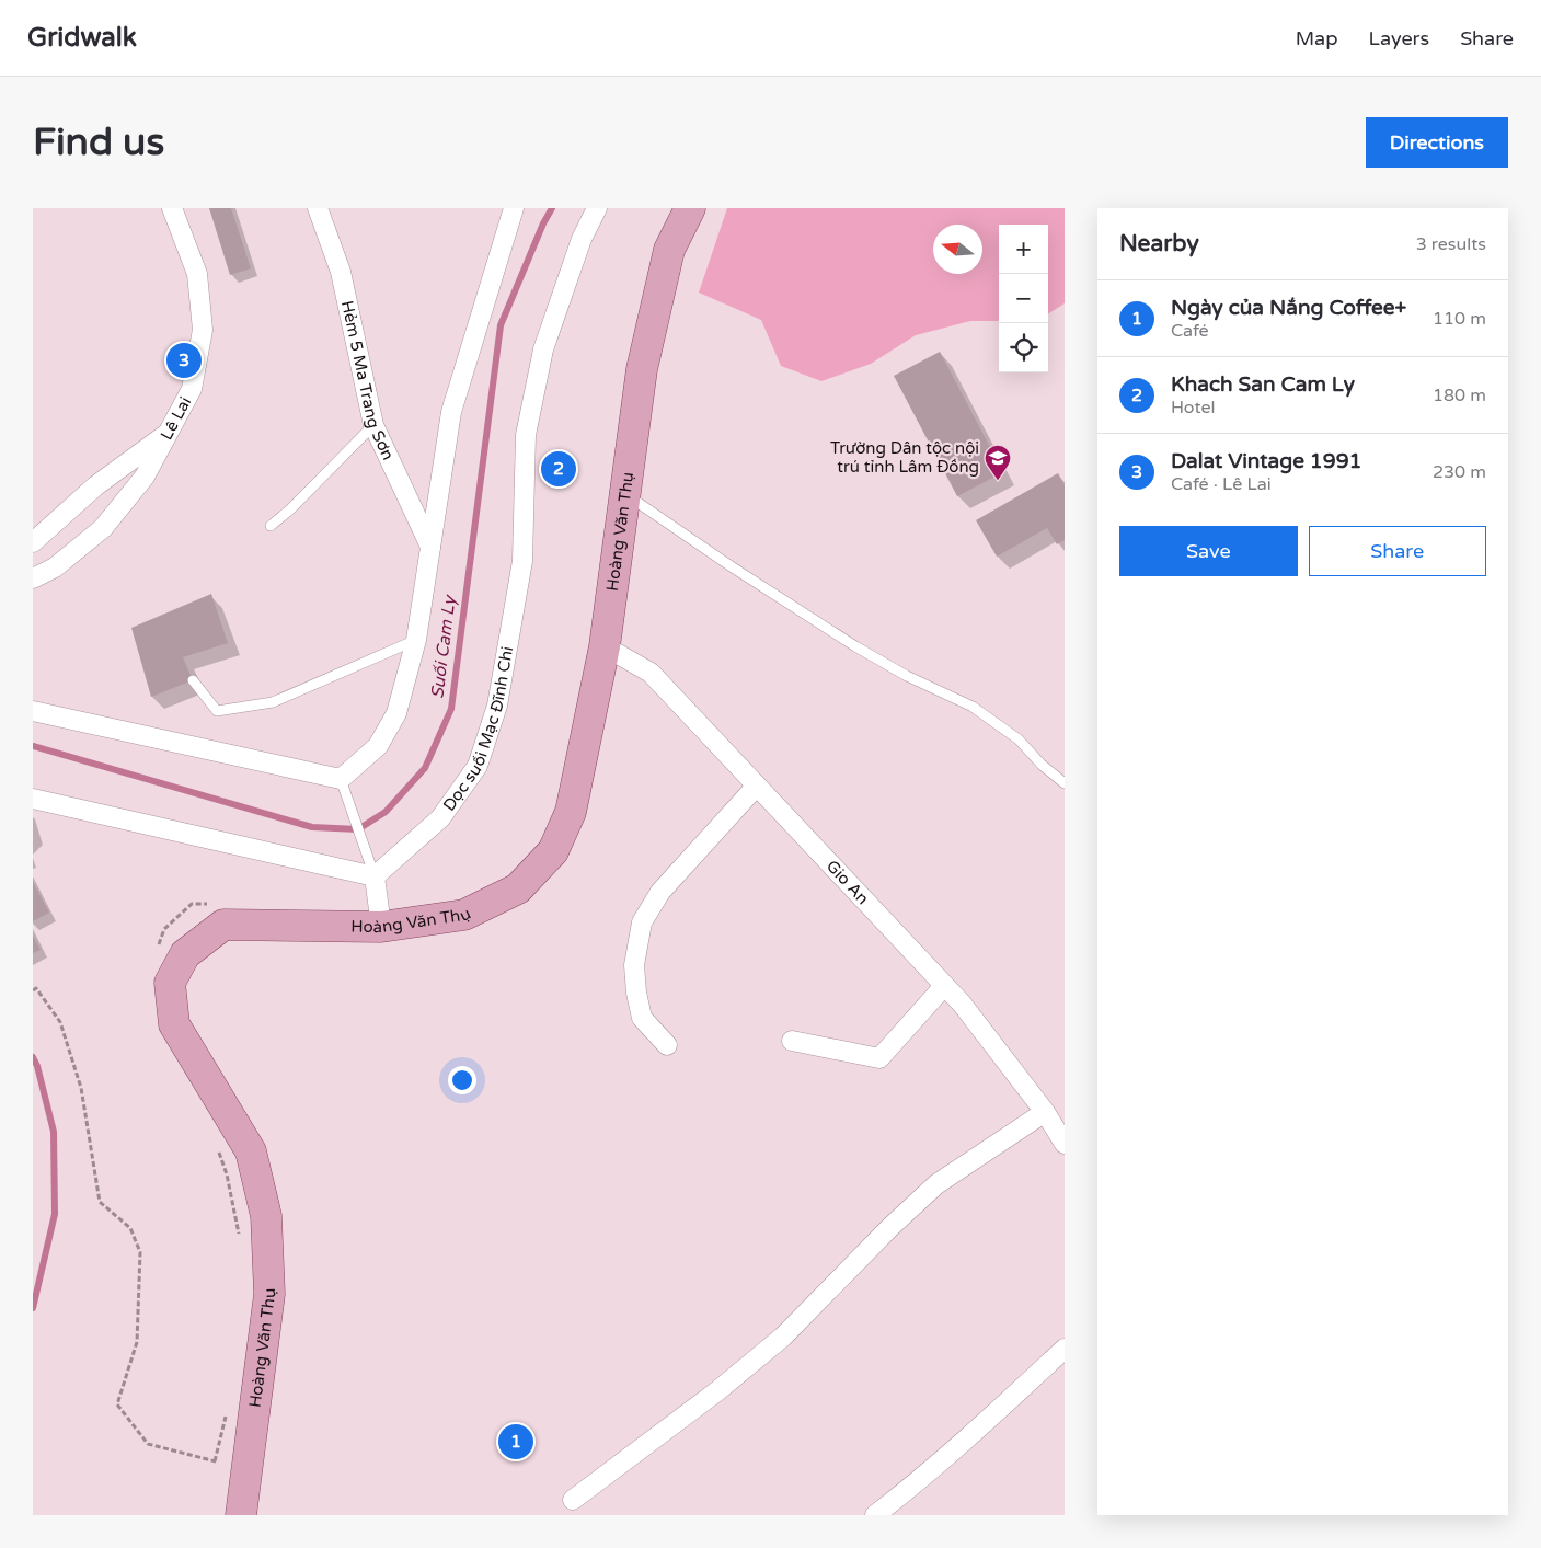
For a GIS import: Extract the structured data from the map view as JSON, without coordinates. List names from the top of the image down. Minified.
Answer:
{"streets":{"main road":["Hoàng Văn Thụ"],"street":["Hẻm 5 Ma Trang Sơn","Lê Lai","Dọc suối Mạc Đĩnh Chi","Gio An"]},"crossings":[["Hoàng Văn Thụ","Gio An"]],"water":["Suối Cam Ly"],"places":{"school or university":["Trường Dân tộc nội trú tỉnh Lâm Đồng"]},"north":"left","page":{"header":"Gridwalk","nav":["Map","Layers","Share"],"buttons":["Directions",["Save","Share"]],"title":"Find us","heading":["Nearby","3 results"],"map_buttons":["+","−"],"list":[{"mark":"1","name":"Ngày của Nắng Coffee+","note":"Café","value":"110 m"},{"mark":"2","name":"Khach San Cam Ly","note":"Hotel","value":"180 m"},{"mark":"3","name":"Dalat Vintage 1991","note":"Café · Lê Lai","value":"230 m"}],"pins":["3","2","1"]}}
